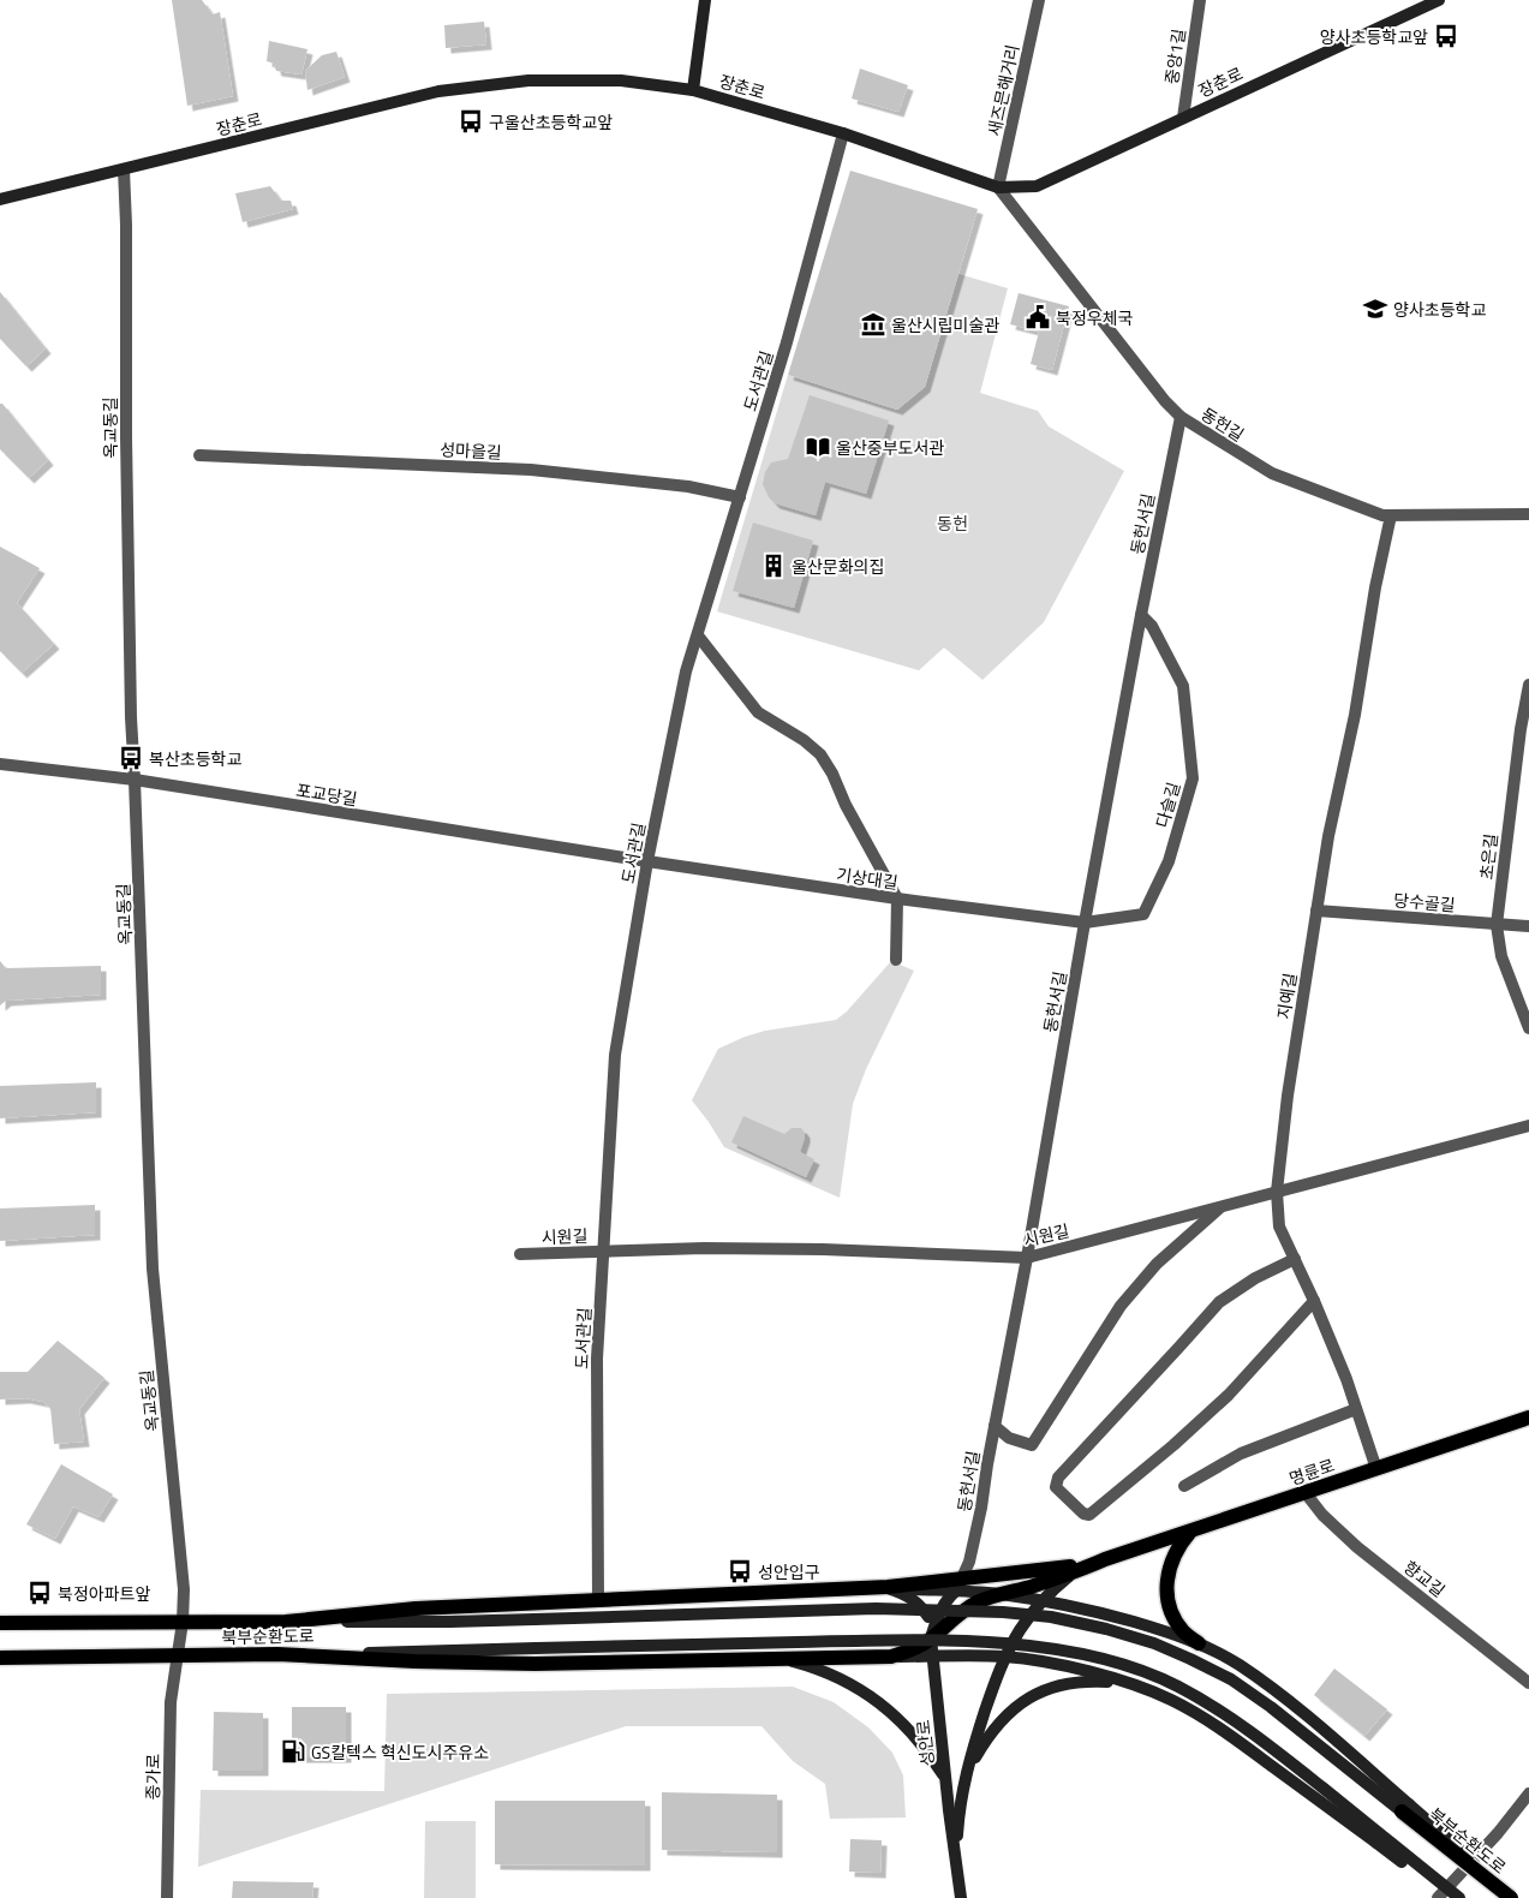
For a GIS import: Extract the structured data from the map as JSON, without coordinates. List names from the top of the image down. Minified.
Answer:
{"streets":{"main road":["장춘로","명륜로","북부순환도로","성안로"],"street":["중앙1길","새즈믄해거리","도서관길","동헌길","옥교동길","성마을길","동헌서길","포교당길","다슬길","초은길","기상대길","당수골길","지예길","시원길","향교길","종가로"]},"crossings":[["중앙1길","장춘로"],["장춘로","새즈믄해거리"],["장춘로","도서관길"],["장춘로","동헌길"],["장춘로","옥교동길"],["새즈믄해거리","동헌길"],["도서관길","성마을길"],["도서관길","포교당길"],["도서관길","기상대길"],["도서관길","시원길"],["동헌길","동헌서길"],["동헌길","지예길"],["옥교동길","포교당길"],["옥교동길","북부순환도로"],["옥교동길","종가로"],["동헌서길","다슬길"],["동헌서길","기상대길"],["동헌서길","시원길"],["동헌서길","성안로"],["포교당길","기상대길"],["다슬길","기상대길"],["초은길","당수골길"],["당수골길","지예길"],["지예길","시원길"],["지예길","명륜로"],["명륜로","향교길"],["북부순환도로","종가로"]],"parks":["동헌"],"places":{"bus stop":["양사초등학교앞","구울산초등학교앞","복산초등학교","성안입구","북정아파트앞"],"school or university":["양사초등학교"],"public building":["북정우체국"],"museum":["울산시립미술관"],"library":["울산중부도서관"],"building":["울산문화의집"],"fuel station":["GS칼텍스 혁신도시주유소"]}}
